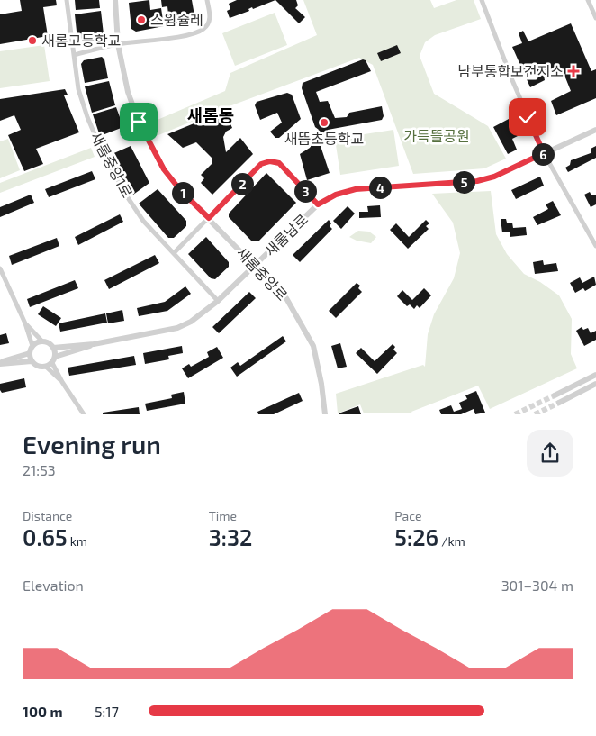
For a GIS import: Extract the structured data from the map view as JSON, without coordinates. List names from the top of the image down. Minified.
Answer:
{"streets":{"street":["새롬중앙1로","새롬남로","새롬중앙로"]},"crossings":[["새롬중앙1로","새롬남로"],["새롬남로","새롬중앙로"]],"districts":["새롬동"],"parks":["가득뜰공원"],"places":{"other":["스윔슐레","새롬고등학교","새뜸초등학교"],"health":["남부통합보건지소"]},"page":{"pins":["6","5","2","4","3","1"],"heading":["Evening run","21:53"],"stats":[["Distance","0.65 km"],["Time","3:32"],["Pace","5:26 /km"]],"chart":["Elevation","301–304 m"],"list":[{"name":"100 m","note":"5:17"}]}}
